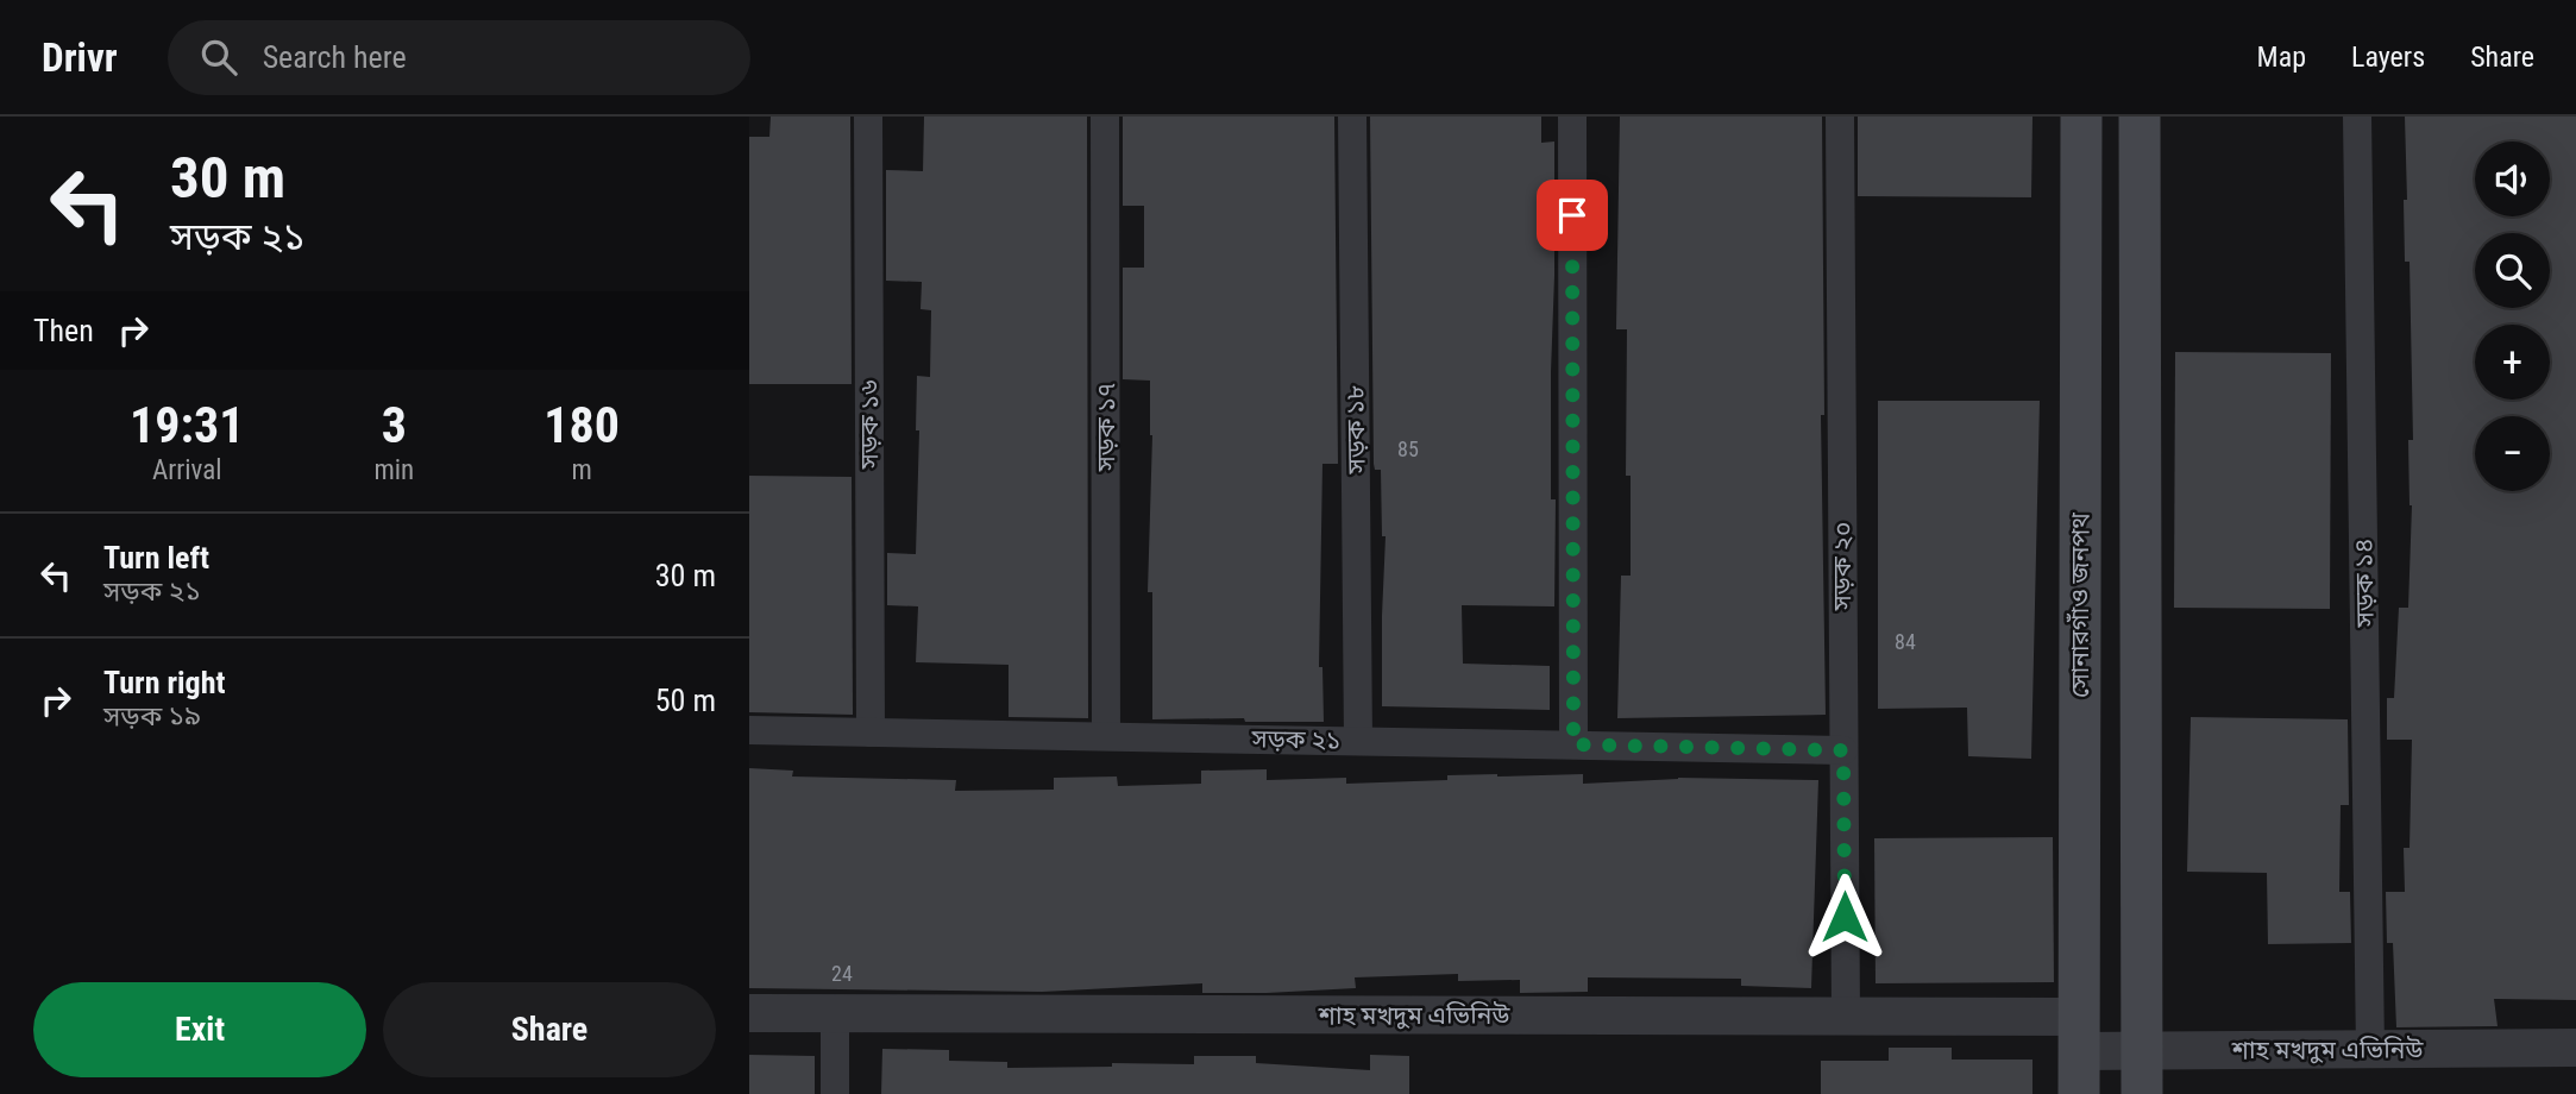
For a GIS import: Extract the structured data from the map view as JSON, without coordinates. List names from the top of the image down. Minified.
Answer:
{"streets":{"main road":["সোনারগাঁও জনপথ"],"street":["সড়ক ১৬","সড়ক ১৭","সড়ক ১৮","সড়ক ২০","সড়ক ১৪","সড়ক ২১","শাহ মখদুম এভিনিউ"]},"crossings":[["সড়ক ১৬","সড়ক ২১"],["সড়ক ১৭","সড়ক ২১"],["সড়ক ১৮","সড়ক ২১"],["সড়ক ২০","সড়ক ২১"],["সড়ক ২০","শাহ মখদুম এভিনিউ"],["সড়ক ১৪","শাহ মখদুম এভিনিউ"],["সোনারগাঁও জনপথ","শাহ মখদুম এভিনিউ"]],"house_numbers":["85","84","24"],"page":{"header":"Drivr","search":"Search here","nav":["Map","Layers","Share"],"turn":["30 m","সড়ক ২১"],"map_buttons":["+","−"],"then":"Then","eta":["19:31","Arrival","3","min","180","m"],"list":[{"name":"Turn left","note":"সড়ক ২১","value":"30 m"},{"name":"Turn right","note":"সড়ক ১৯","value":"50 m"}],"buttons":["Exit","Share"]}}
